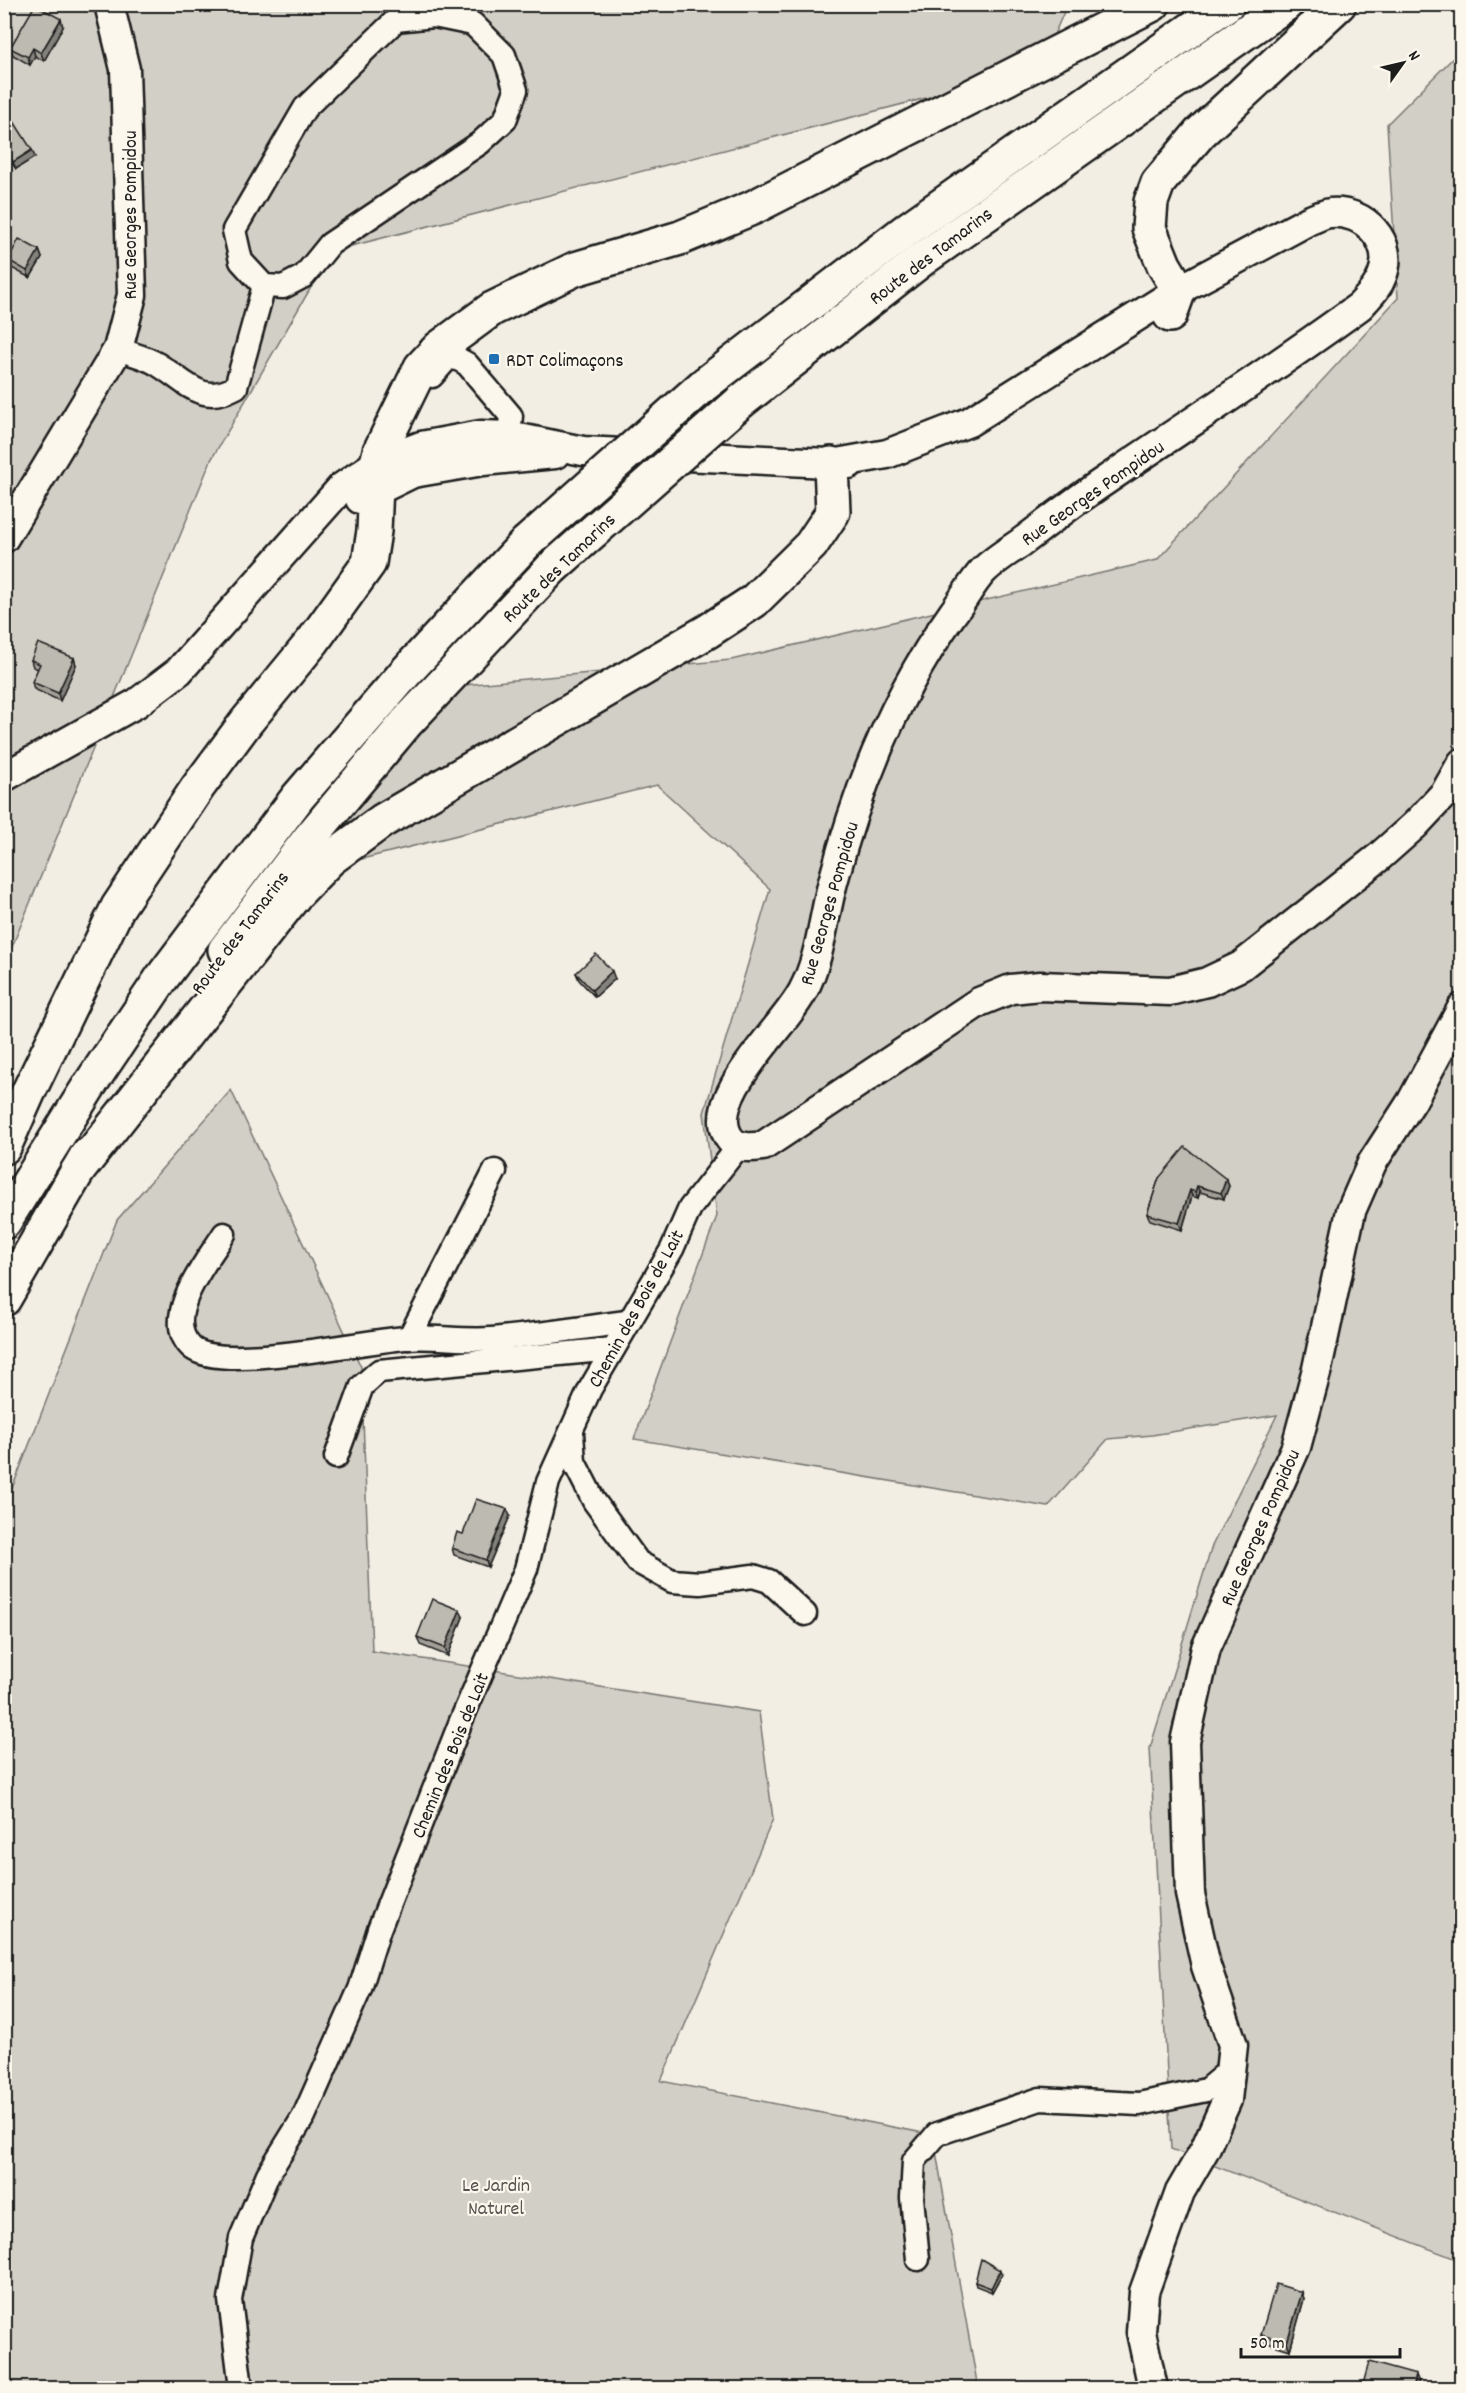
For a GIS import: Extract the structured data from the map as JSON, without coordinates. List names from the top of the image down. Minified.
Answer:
{"streets":{"highway":["Route des Tamarins"],"main road":["Rue Georges Pompidou"],"street":["Chemin des Bois de Lait"]},"crossings":[["Rue Georges Pompidou","Chemin des Bois de Lait"]],"parks":["Le Jardin Naturel"],"places":{"transit":["RDT Colimaçons"]},"scale_bar":"50 m","north":"top right"}
